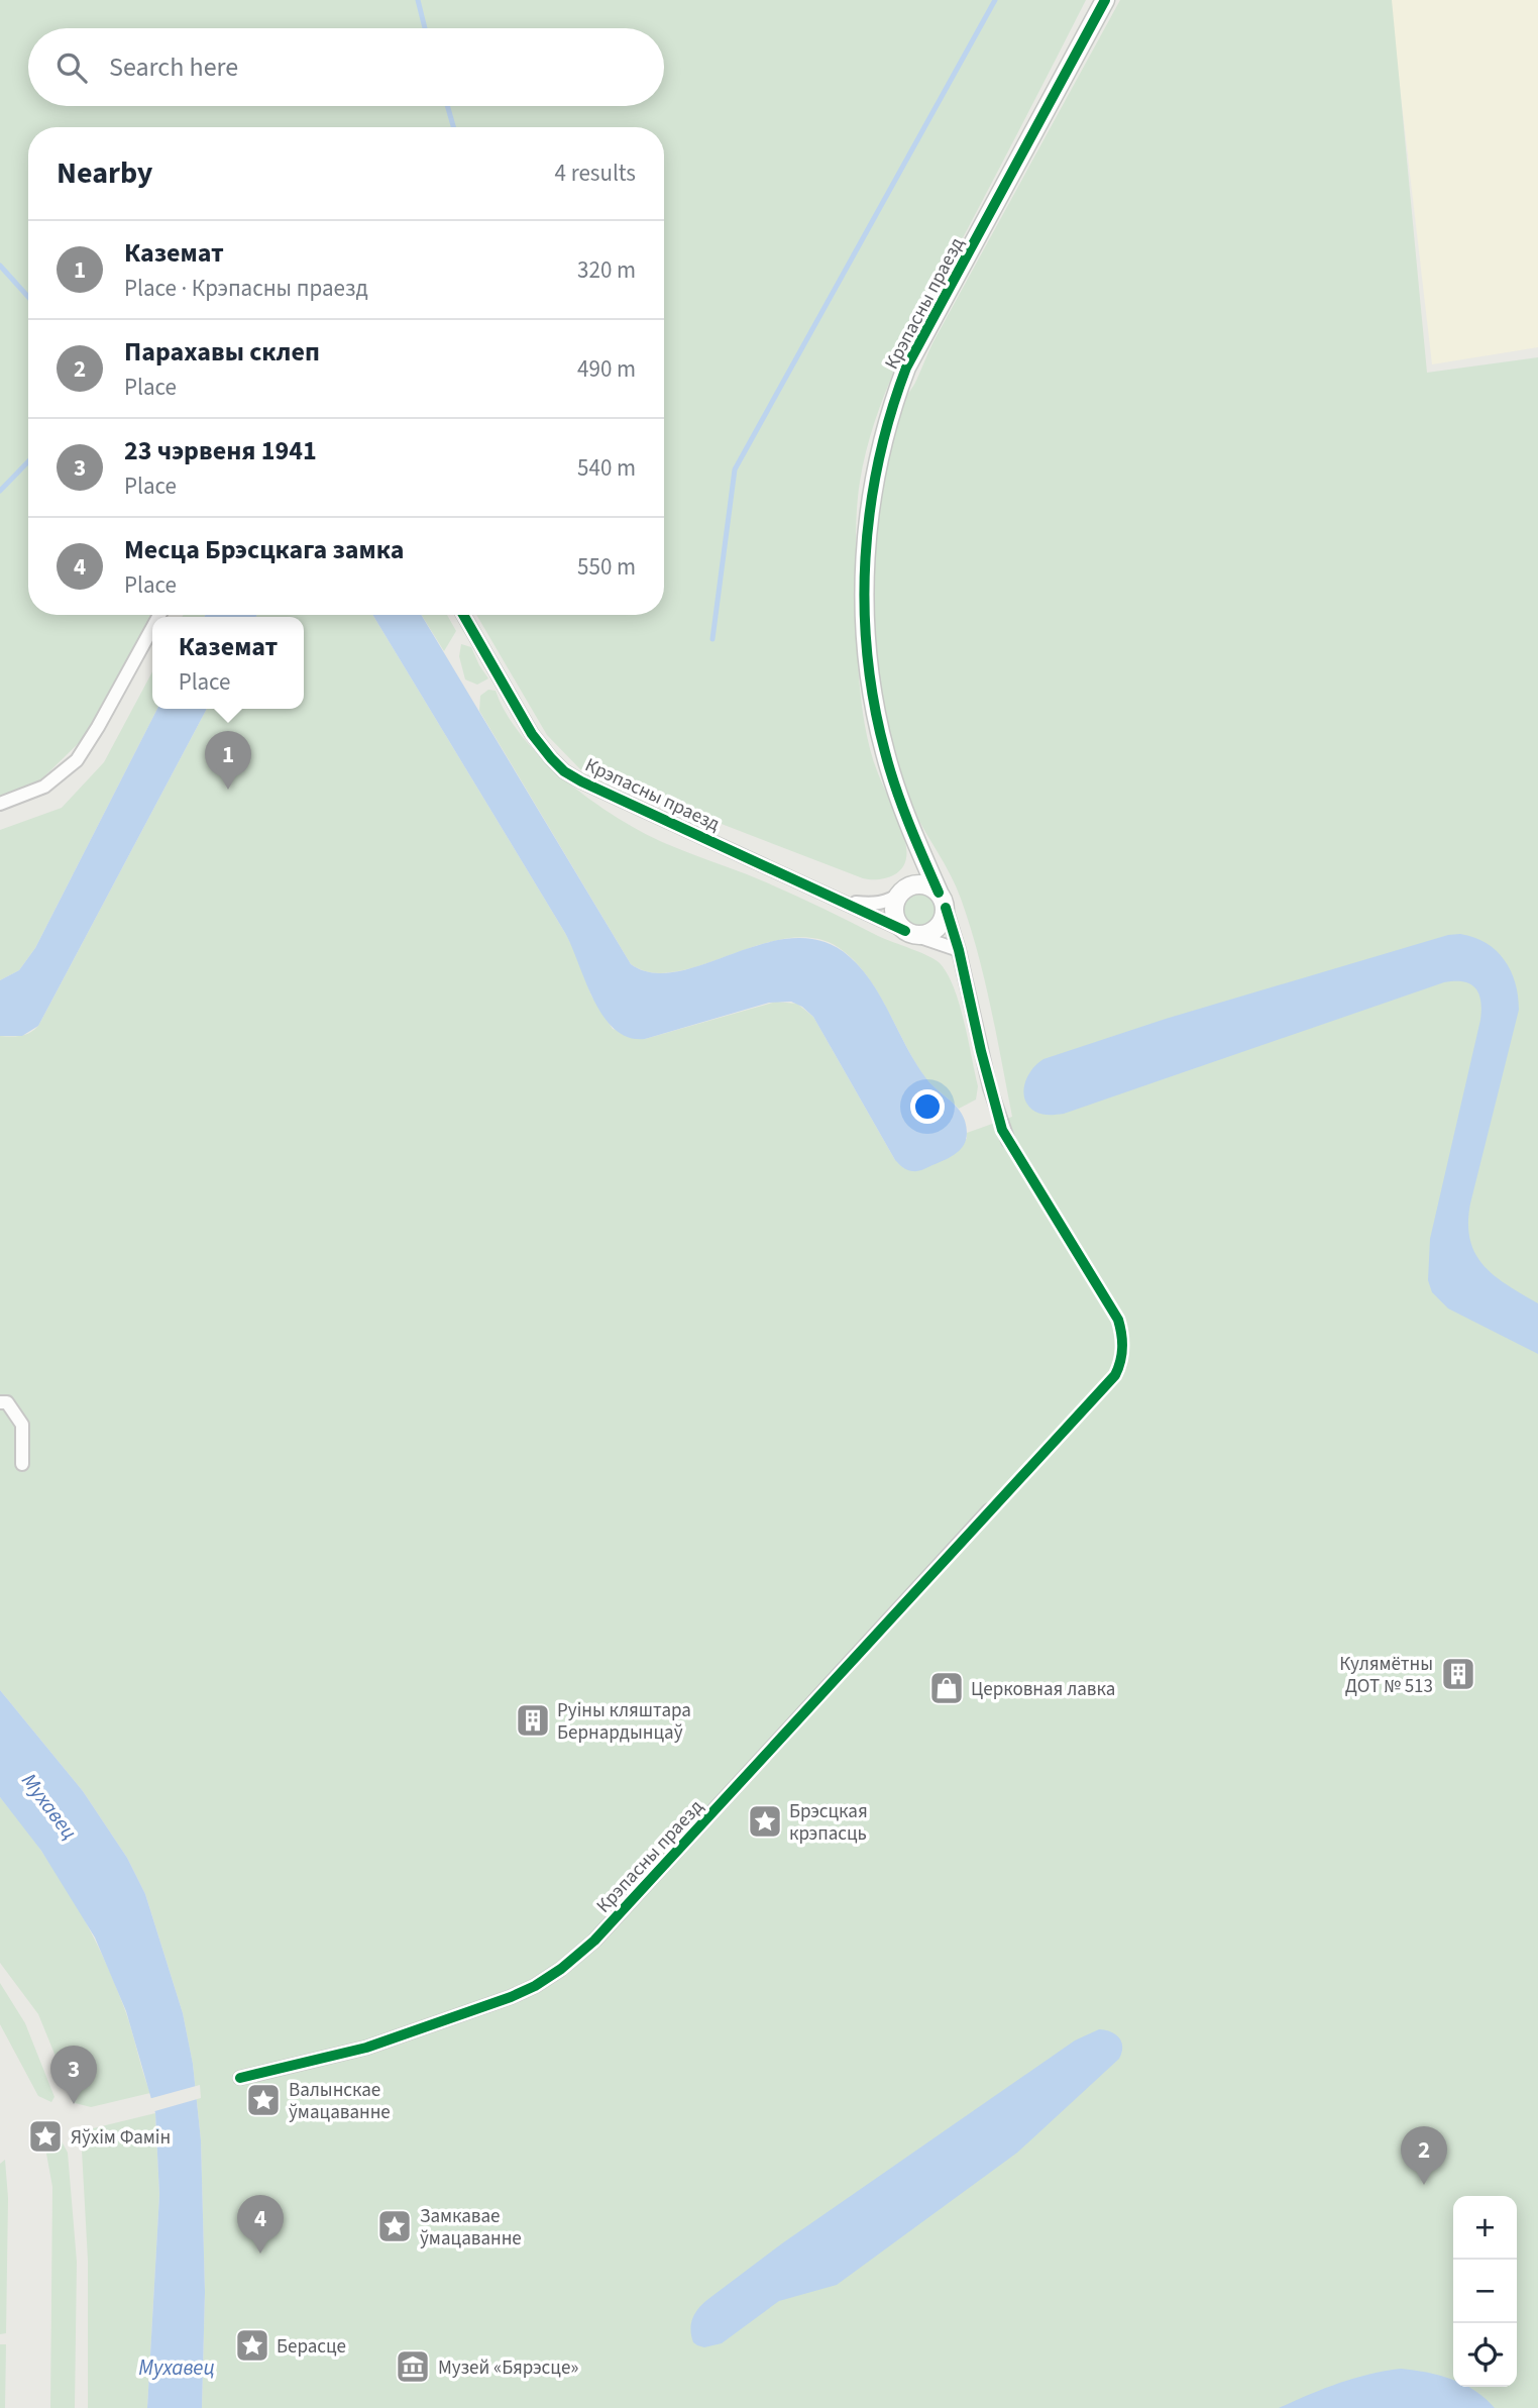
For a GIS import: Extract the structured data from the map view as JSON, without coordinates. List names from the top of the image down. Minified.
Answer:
{"streets":{"street":["Крэпасны праезд"]},"water":["Мухавец"],"places":{"building":["Кулямётны ДОТ № 513","Руіны кляштара Бернардынцаў"],"shop":["Церковная лавка"],"place":["Брэсцкая крэпасць","Валынскае ўмацаванне","Яўхім Фамін","Замкавае ўмацаванне","Берасце"],"museum":["Музей «Бярэсце»"]},"page":{"search":"Search here","heading":["Nearby","4 results"],"list":[{"mark":"1","name":"Каземат","note":"Place · Крэпасны праезд","value":"320 m"},{"mark":"2","name":"Парахавы склеп","note":"Place","value":"490 m"},{"mark":"3","name":"23 чэрвеня 1941","note":"Place","value":"540 m"},{"mark":"4","name":"Месца Брэсцкага замка","note":"Place","value":"550 m"}],"popup":["Каземат","Place"],"pins":["1","3","2","4"],"map_buttons":["+","−"]}}
